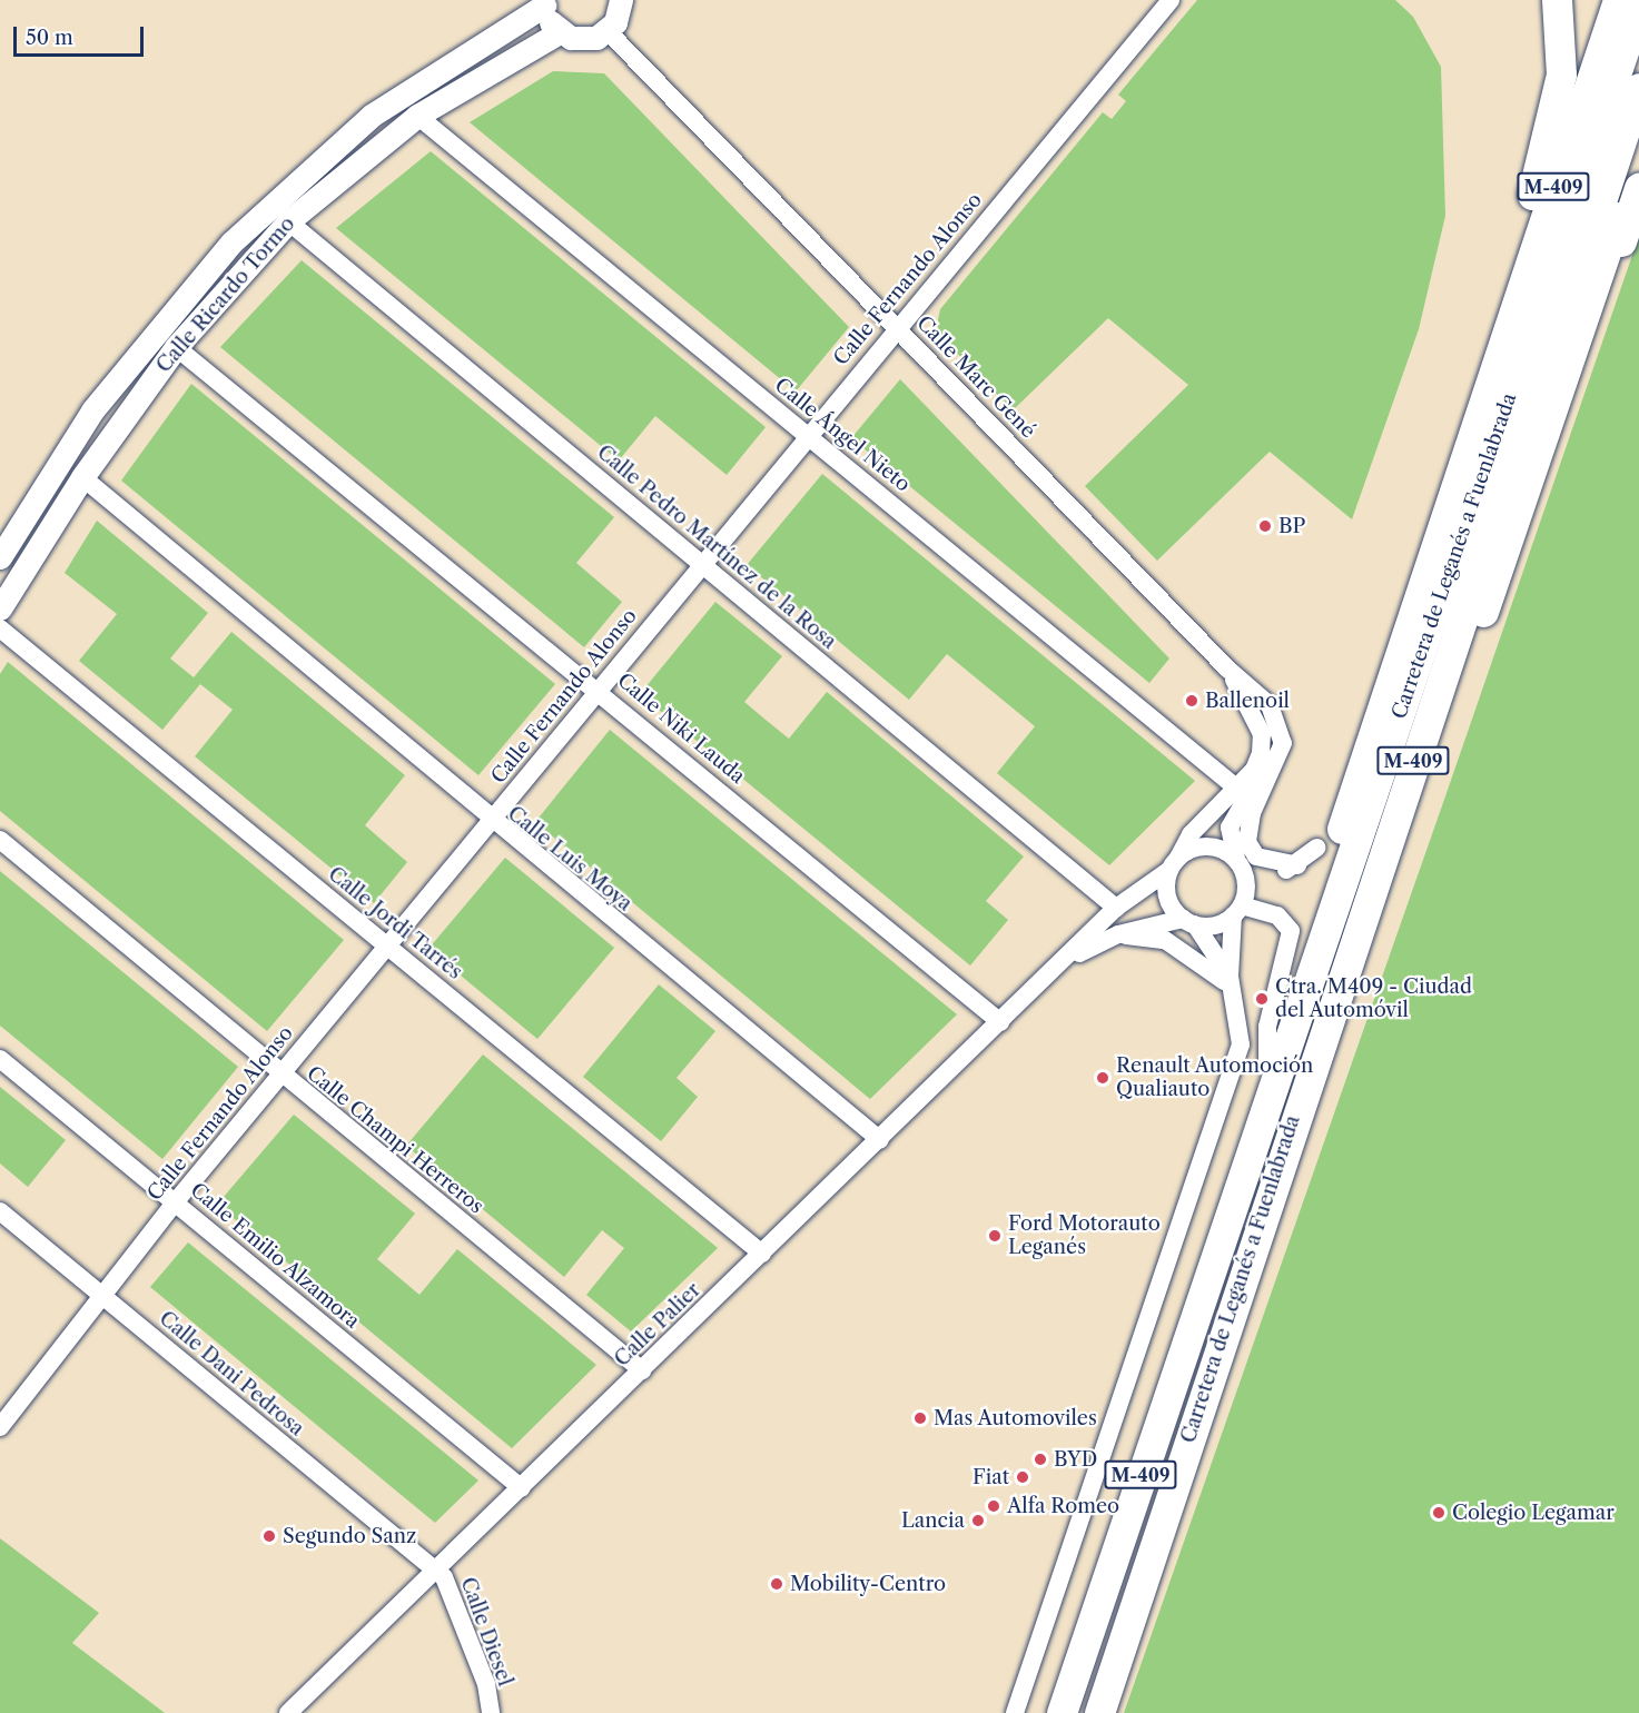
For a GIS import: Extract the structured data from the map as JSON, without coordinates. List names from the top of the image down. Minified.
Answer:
{"streets":{"highway":["M-409","Carretera de Leganés a Fuenlabrada"],"street":["Calle Fernando Alonso","Calle Ricardo Tormo","Calle Marc Gené","Calle Ángel Nieto","Calle Pedro Martínez de la Rosa","Calle Niki Lauda","Calle Luis Moya","Calle Jordi Tarrés","Calle Champi Herreros","Calle Emilio Alzamora","Calle Palier","Calle Dani Pedrosa","Calle Diesel"]},"crossings":[["M-409","Carretera de Leganés a Fuenlabrada"],["Calle Fernando Alonso","Calle Marc Gené"],["Calle Fernando Alonso","Calle Ángel Nieto"],["Calle Fernando Alonso","Calle Pedro Martínez de la Rosa"],["Calle Fernando Alonso","Calle Niki Lauda"],["Calle Fernando Alonso","Calle Luis Moya"],["Calle Fernando Alonso","Calle Jordi Tarrés"],["Calle Fernando Alonso","Calle Champi Herreros"],["Calle Fernando Alonso","Calle Emilio Alzamora"],["Calle Fernando Alonso","Calle Dani Pedrosa"],["Calle Ricardo Tormo","Calle Ángel Nieto"],["Calle Ricardo Tormo","Calle Pedro Martínez de la Rosa"],["Calle Ricardo Tormo","Calle Niki Lauda"],["Calle Ricardo Tormo","Calle Luis Moya"],["Calle Marc Gené","Calle Palier"],["Calle Ángel Nieto","Calle Palier"],["Calle Pedro Martínez de la Rosa","Calle Palier"],["Calle Niki Lauda","Calle Palier"],["Calle Luis Moya","Calle Palier"],["Calle Jordi Tarrés","Calle Palier"],["Calle Champi Herreros","Calle Palier"],["Calle Emilio Alzamora","Calle Palier"],["Calle Palier","Calle Dani Pedrosa"],["Calle Palier","Calle Diesel"],["Calle Dani Pedrosa","Calle Diesel"]],"places":["BP","Ballenoil","Ctra. M409 - Ciudad del Automóvil","Renault Automoción Qualiauto","Ford Motorauto Leganés","Mas Automoviles","BYD","Fiat","Alfa Romeo","Colegio Legamar","Lancia","Segundo Sanz","Mobility-Centro"],"scale_bar":"50 m"}
